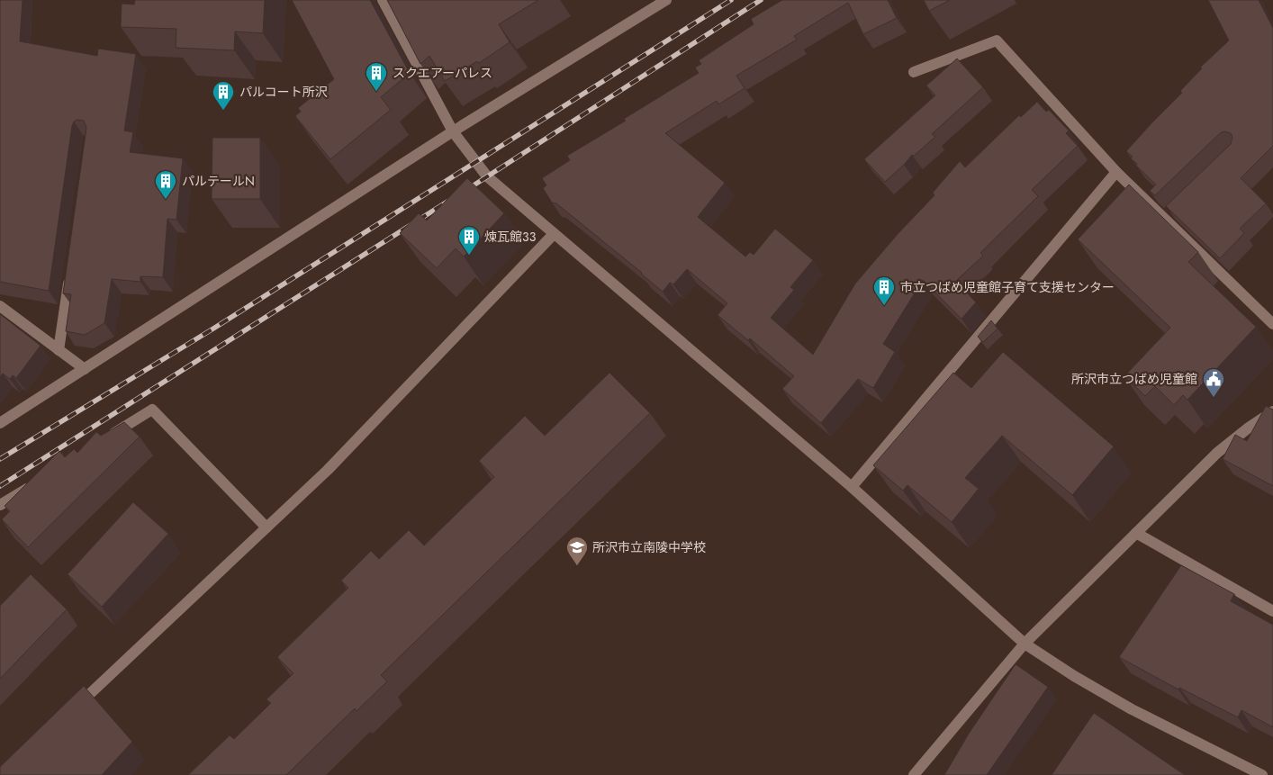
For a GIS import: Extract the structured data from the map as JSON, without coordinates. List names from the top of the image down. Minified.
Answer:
{"places":{"building":["スクエアーパレス","パルコート所沢","パルテールN","煉瓦館33","市立つばめ児童館子育て支援センター"],"public building":["所沢市立つばめ児童館"],"school or university":["所沢市立南陵中学校"]}}
